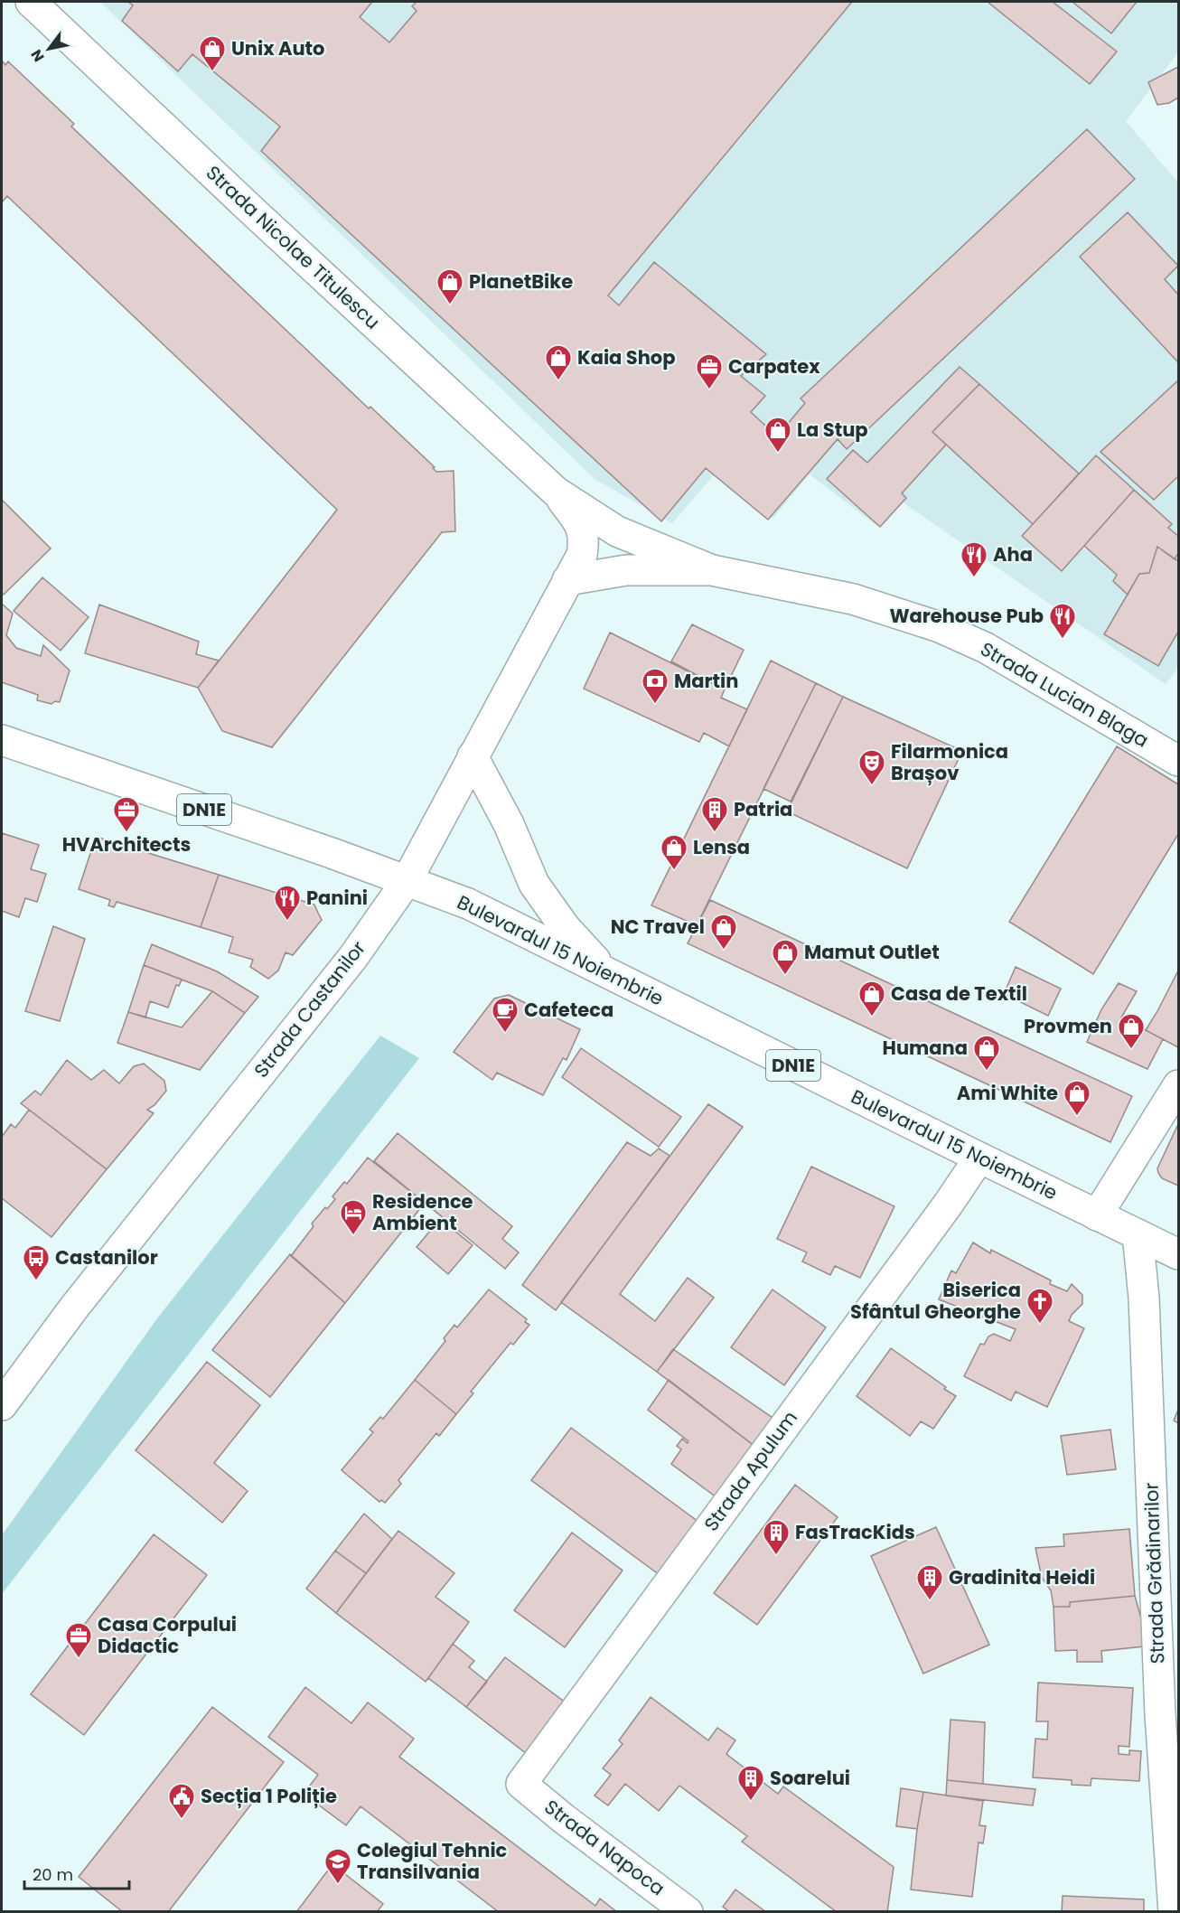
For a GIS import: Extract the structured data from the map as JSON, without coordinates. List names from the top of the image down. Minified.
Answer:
{"streets":{"street":["Strada Nicolae Titulescu","Strada Lucian Blaga","DN1E","Bulevardul 15 Noiembrie","Strada Castanilor","Strada Apulum","Strada Grădinarilor","Strada Napoca"]},"crossings":[["Strada Nicolae Titulescu","Strada Lucian Blaga"],["Strada Nicolae Titulescu","Strada Castanilor"],["Strada Lucian Blaga","Strada Castanilor"],["Bulevardul 15 Noiembrie","Strada Castanilor"],["Bulevardul 15 Noiembrie","Strada Apulum"],["Bulevardul 15 Noiembrie","Strada Grădinarilor"],["Strada Apulum","Strada Napoca"]],"places":{"shop":["Unix Auto","PlanetBike","Kaia Shop","La Stup","Lensa","NC Travel","Mamut Outlet","Casa de Textil","Provmen","Humana","Ami White"],"office":["Carpatex","HVArchitects","Casa Corpului Didactic"],"restaurant":["Aha","Warehouse Pub","Panini"],"bank":["Martin"],"theatre":["Filarmonica Brașov"],"building":["Patria","FasTracKids","Gradinita Heidi","Soarelui"],"cafe":["Cafeteca"],"hotel":["Residence Ambient"],"bus stop":["Castanilor"],"church":["Biserica Sfântul Gheorghe"],"public building":["Secția 1 Poliție"],"school or university":["Colegiul Tehnic Transilvania"]},"scale_bar":"20 m","north":"bottom left"}
